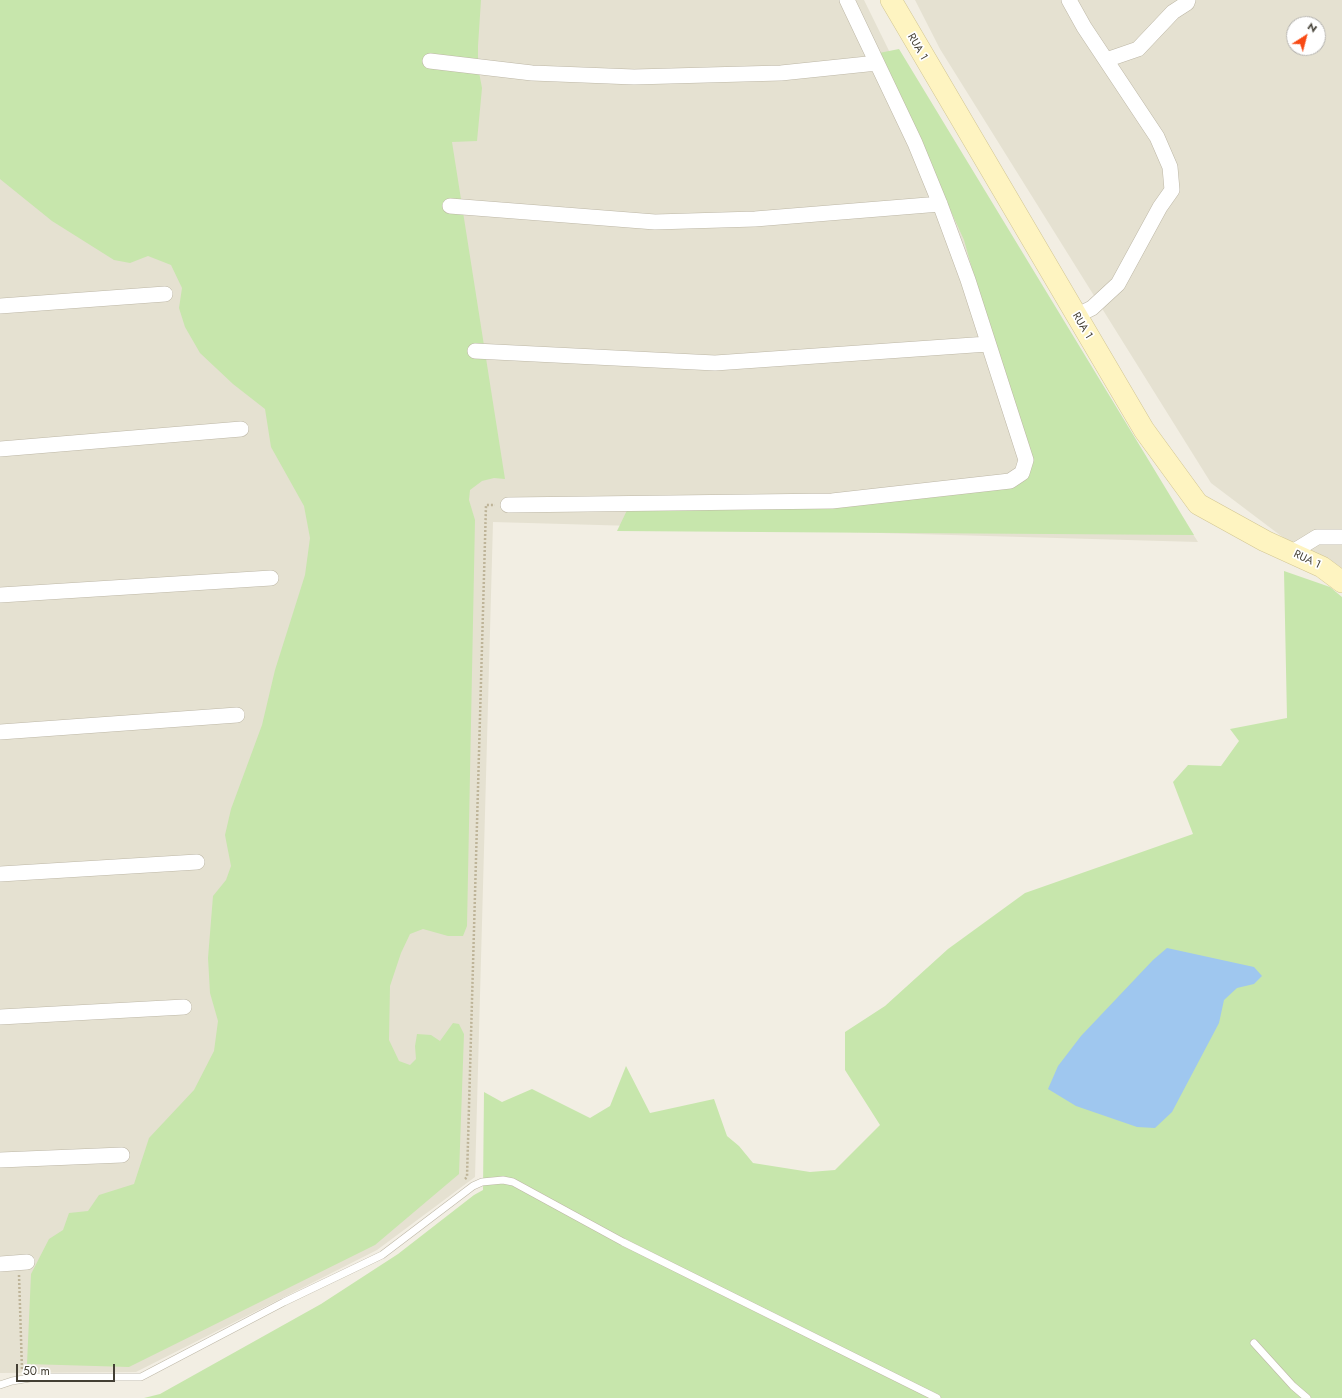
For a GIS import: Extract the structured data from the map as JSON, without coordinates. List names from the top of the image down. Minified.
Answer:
{"streets":{"street":["RUA 1"]},"scale_bar":"50 m","north":"top right"}
